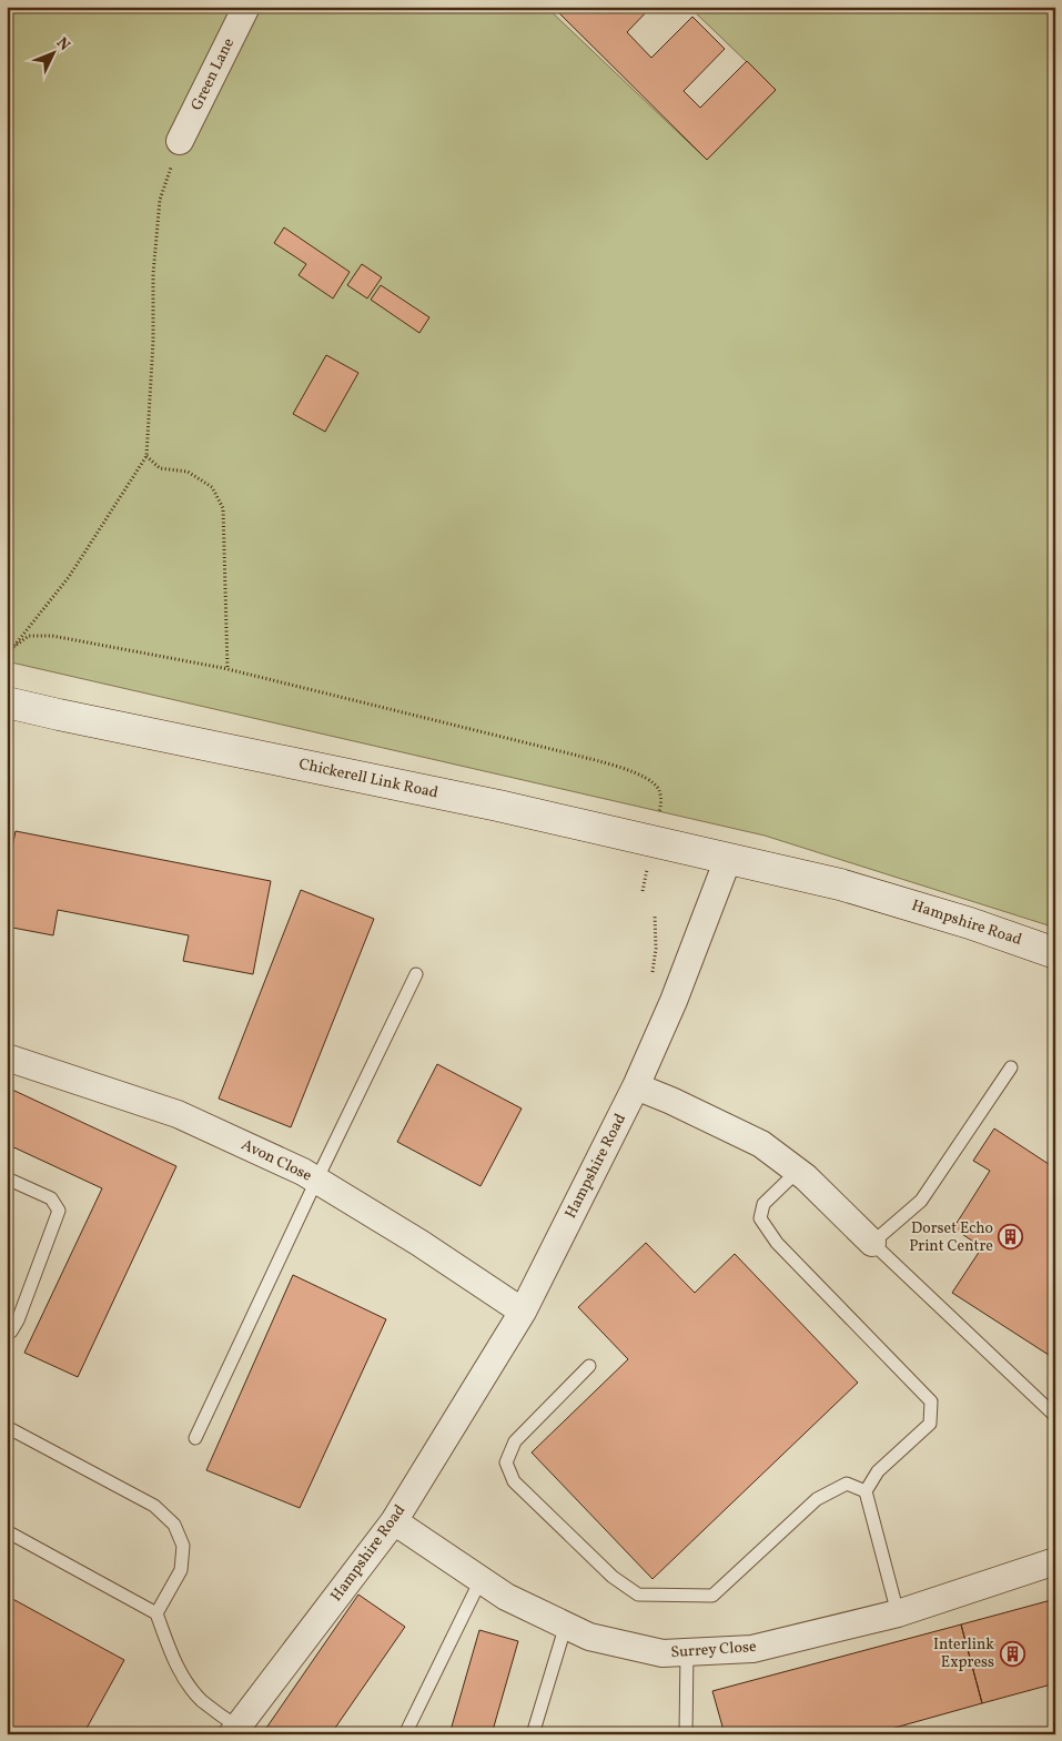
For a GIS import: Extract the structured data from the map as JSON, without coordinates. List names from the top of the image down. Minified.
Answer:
{"streets":{"main road":["Chickerell Link Road","Hampshire Road"],"street":["Green Lane","Avon Close","Surrey Close"]},"crossings":[["Chickerell Link Road","Hampshire Road"],["Hampshire Road","Avon Close"],["Hampshire Road","Surrey Close"]],"places":{"building":["Dorset Echo Print Centre","Interlink Express"]},"north":"top right"}
